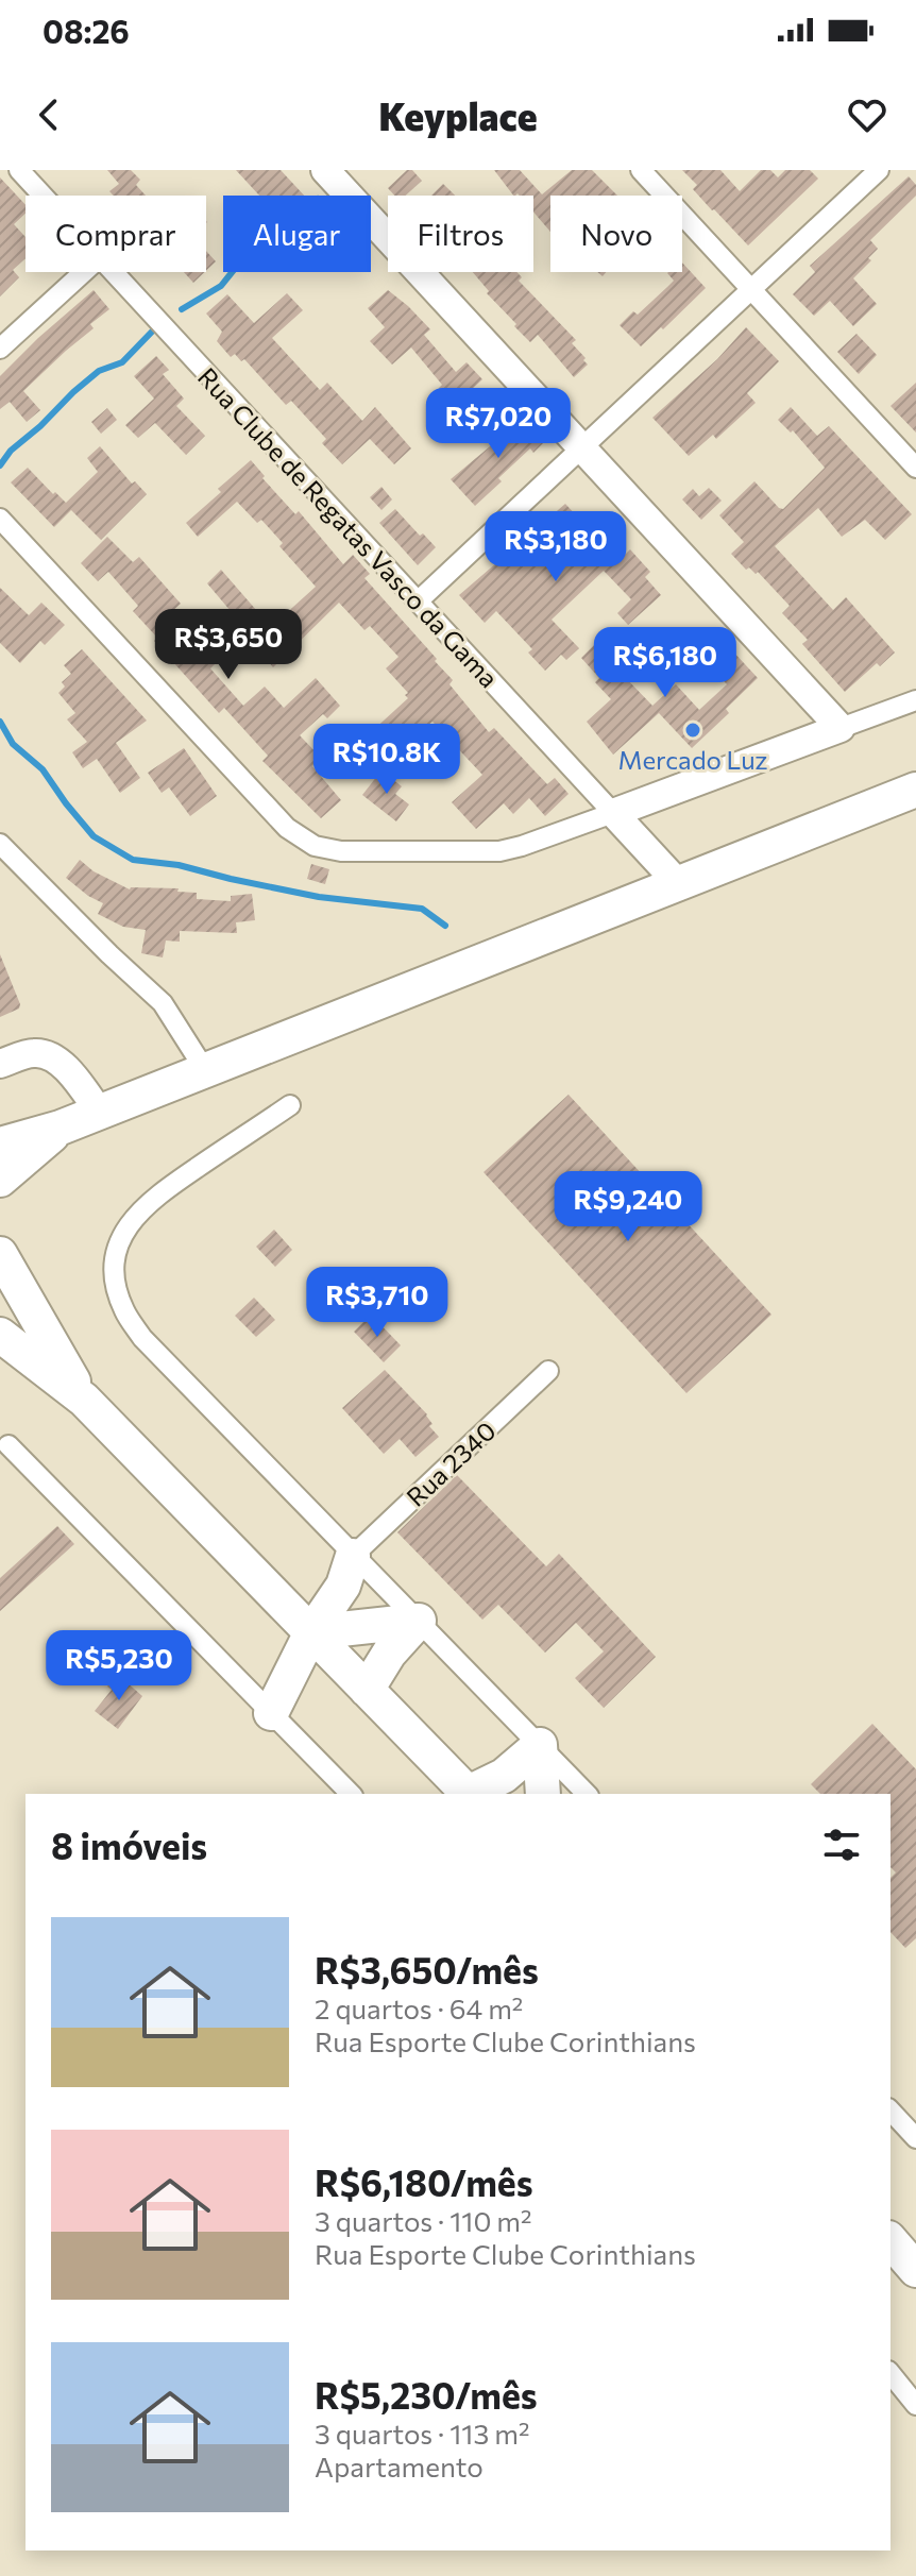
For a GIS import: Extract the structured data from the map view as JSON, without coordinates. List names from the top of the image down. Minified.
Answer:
{"streets":{"street":["Rua Clube de Regatas Vasco da Gama","Rua 2340"]},"places":["Mercado Luz"],"page":{"status":"08:26","header":"Keyplace","chip":["Comprar","Alugar","Filtros","Novo"],"price":["R$7,020","R$3,180","R$3,650","R$6,180","R$10.8K","R$9,240","R$3,710","R$5,230"],"heading":"8 imóveis","list":[{"name":"R$3,650/mês","note":"2 quartos · 64 m² · Rua Esporte Clube Corinthians"},{"name":"R$6,180/mês","note":"3 quartos · 110 m² · Rua Esporte Clube Corinthians"},{"name":"R$5,230/mês","note":"3 quartos · 113 m² · Apartamento"}]}}
